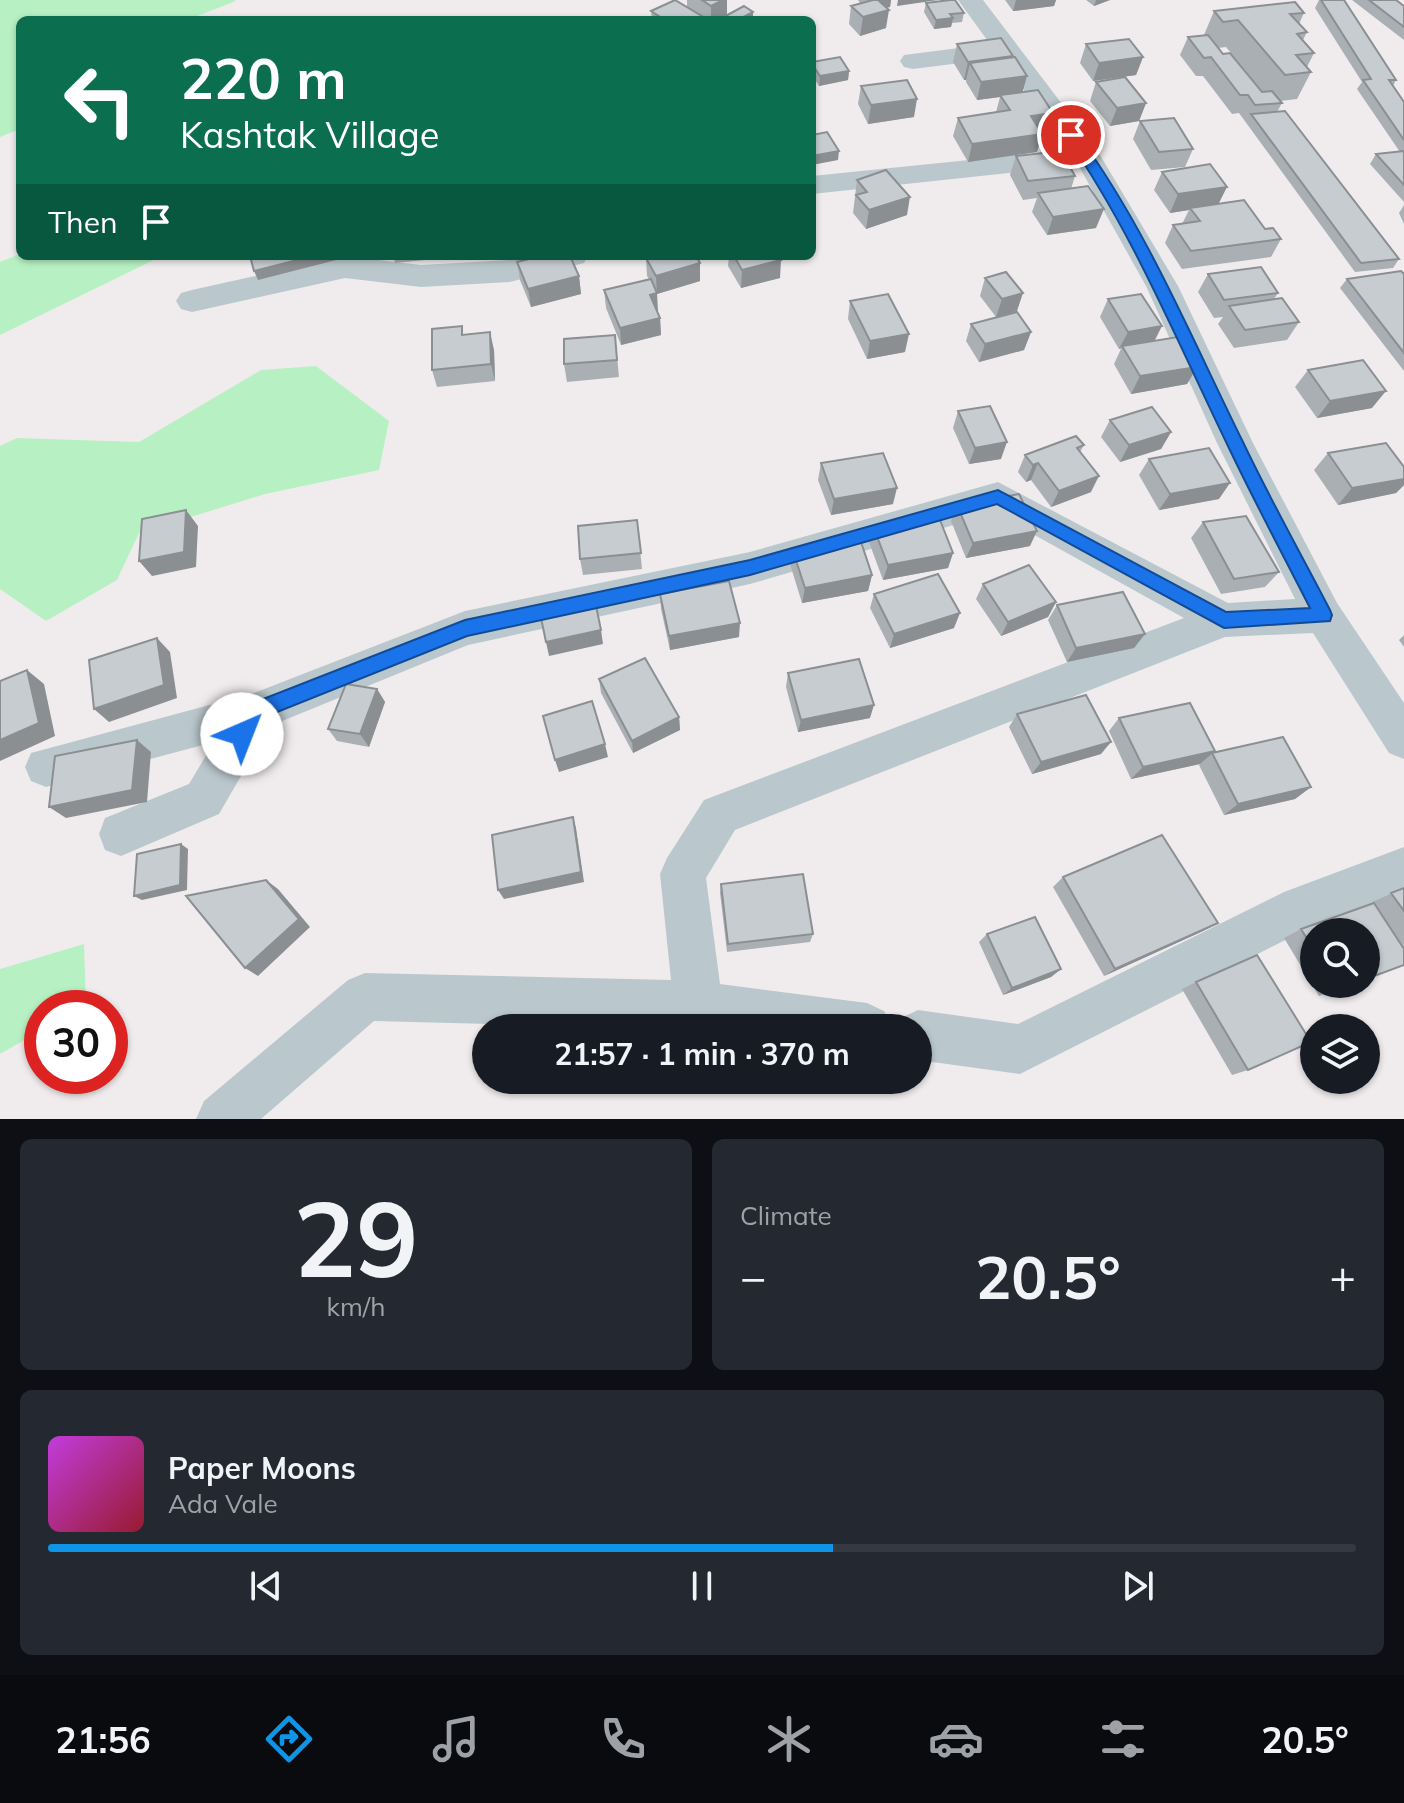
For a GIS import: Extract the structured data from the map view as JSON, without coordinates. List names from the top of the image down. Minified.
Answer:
{"page":{"turn":["220 m","Kashtak Village"],"then":"Then","limit":"30","trip":"21:57 · 1 min · 370 m","tile":[["29","km/h"],"Climate"],"heat":["−","20.5°","+"],"song":["Paper Moons","Ada Vale"],"tabs":["21:56","20.5°"]}}
